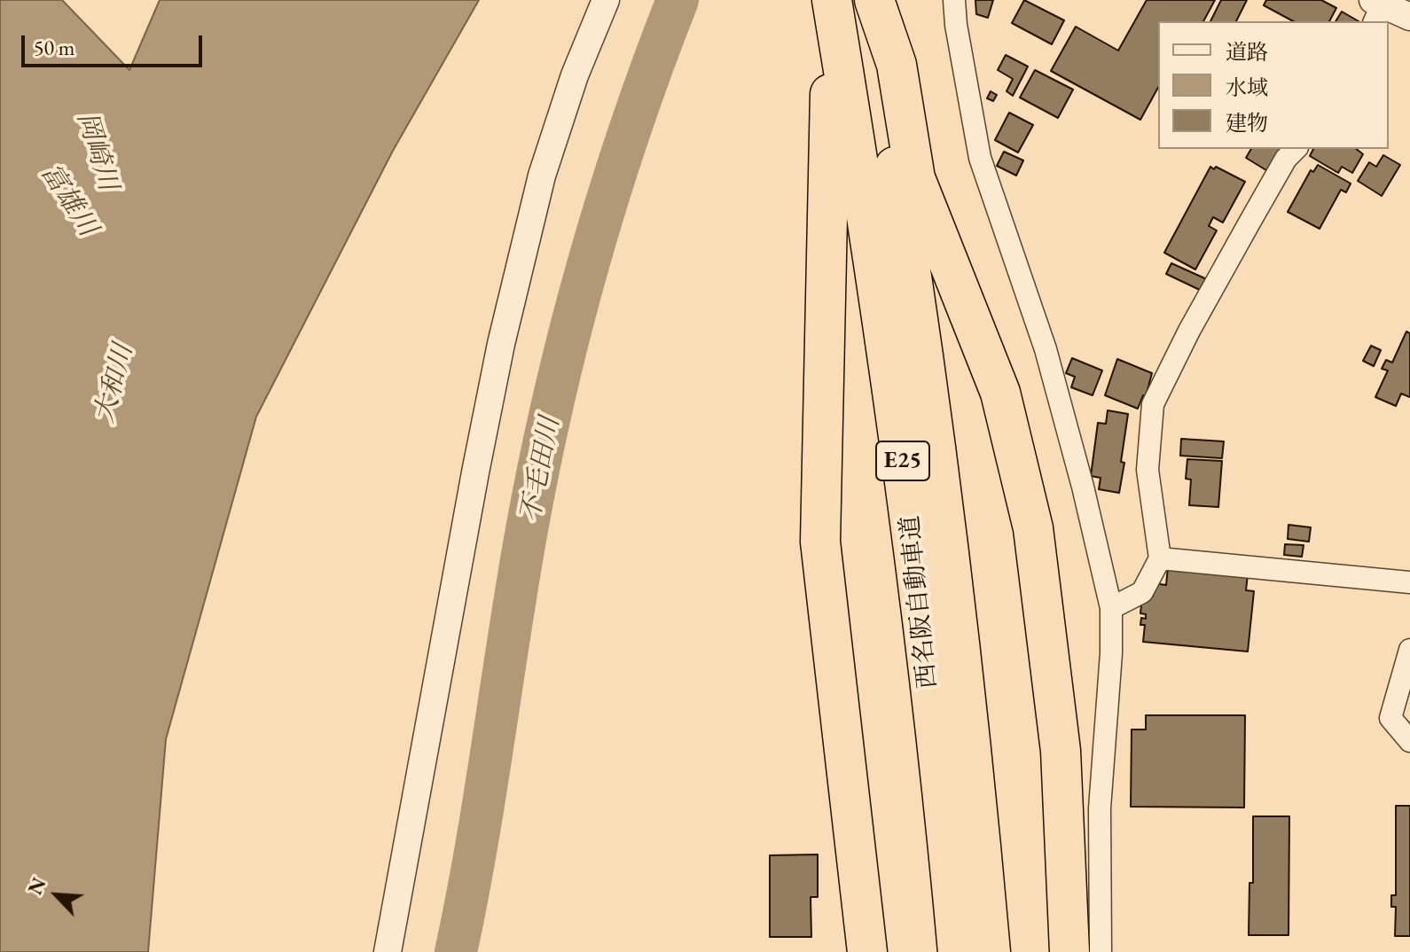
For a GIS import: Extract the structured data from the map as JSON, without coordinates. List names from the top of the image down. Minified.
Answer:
{"streets":{"highway":["E25","西名阪自動車道"]},"water":["岡崎川","富雄川","大和川","不毛田川"],"legend":["道路","水域","建物"],"scale_bar":"50 m","north":"top left"}
